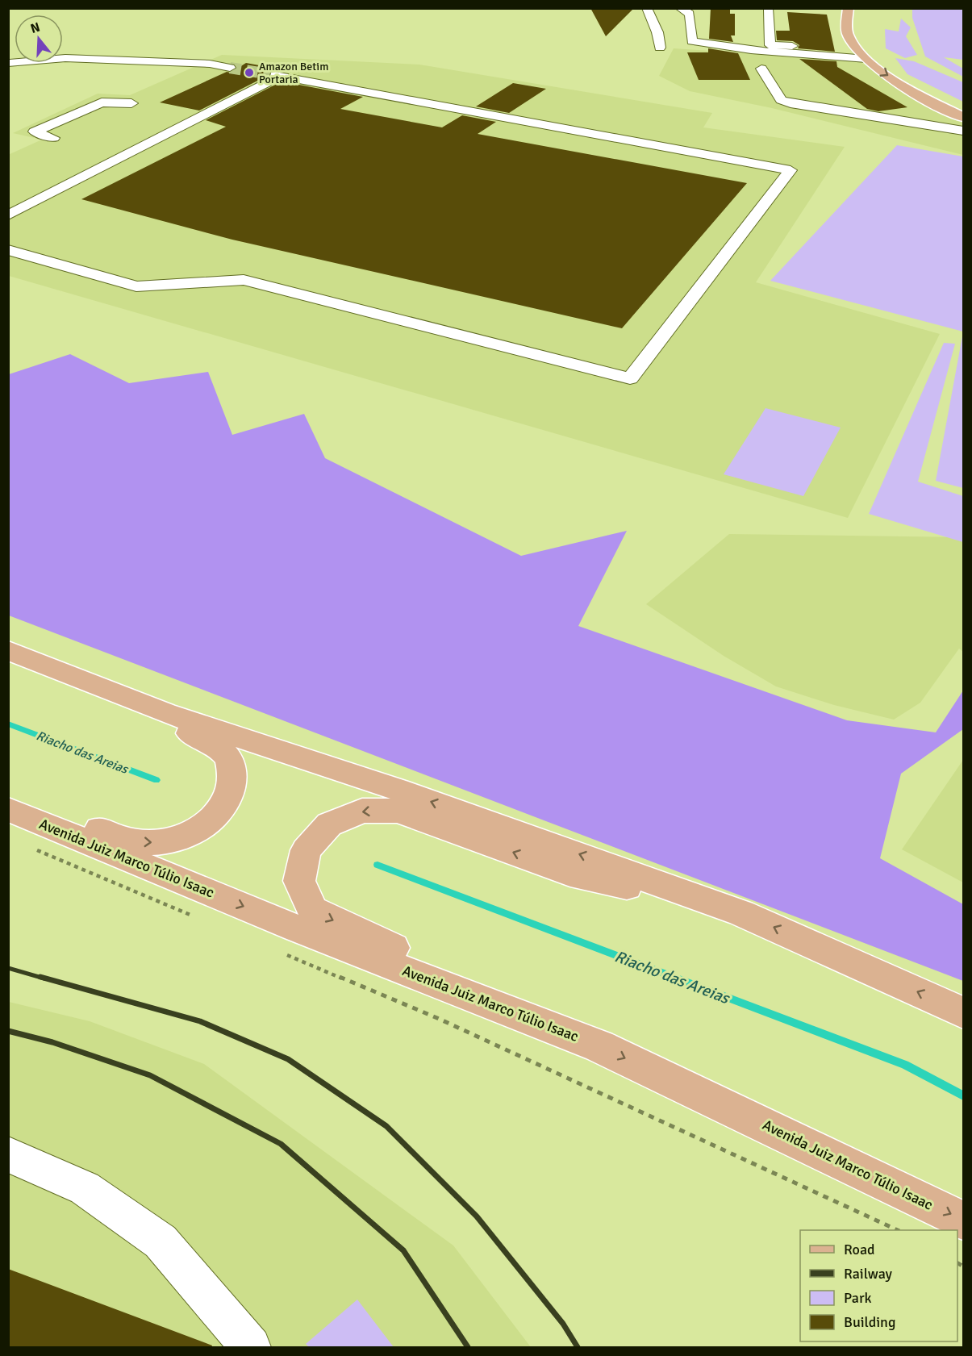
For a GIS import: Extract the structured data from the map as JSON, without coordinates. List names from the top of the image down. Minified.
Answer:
{"streets":{"main road":["Avenida Juiz Marco Túlio Isaac"]},"water":["Riacho das Areias"],"places":["Amazon Betim Portaria"],"legend":["Road","Railway","Park","Building"],"north":"top"}
